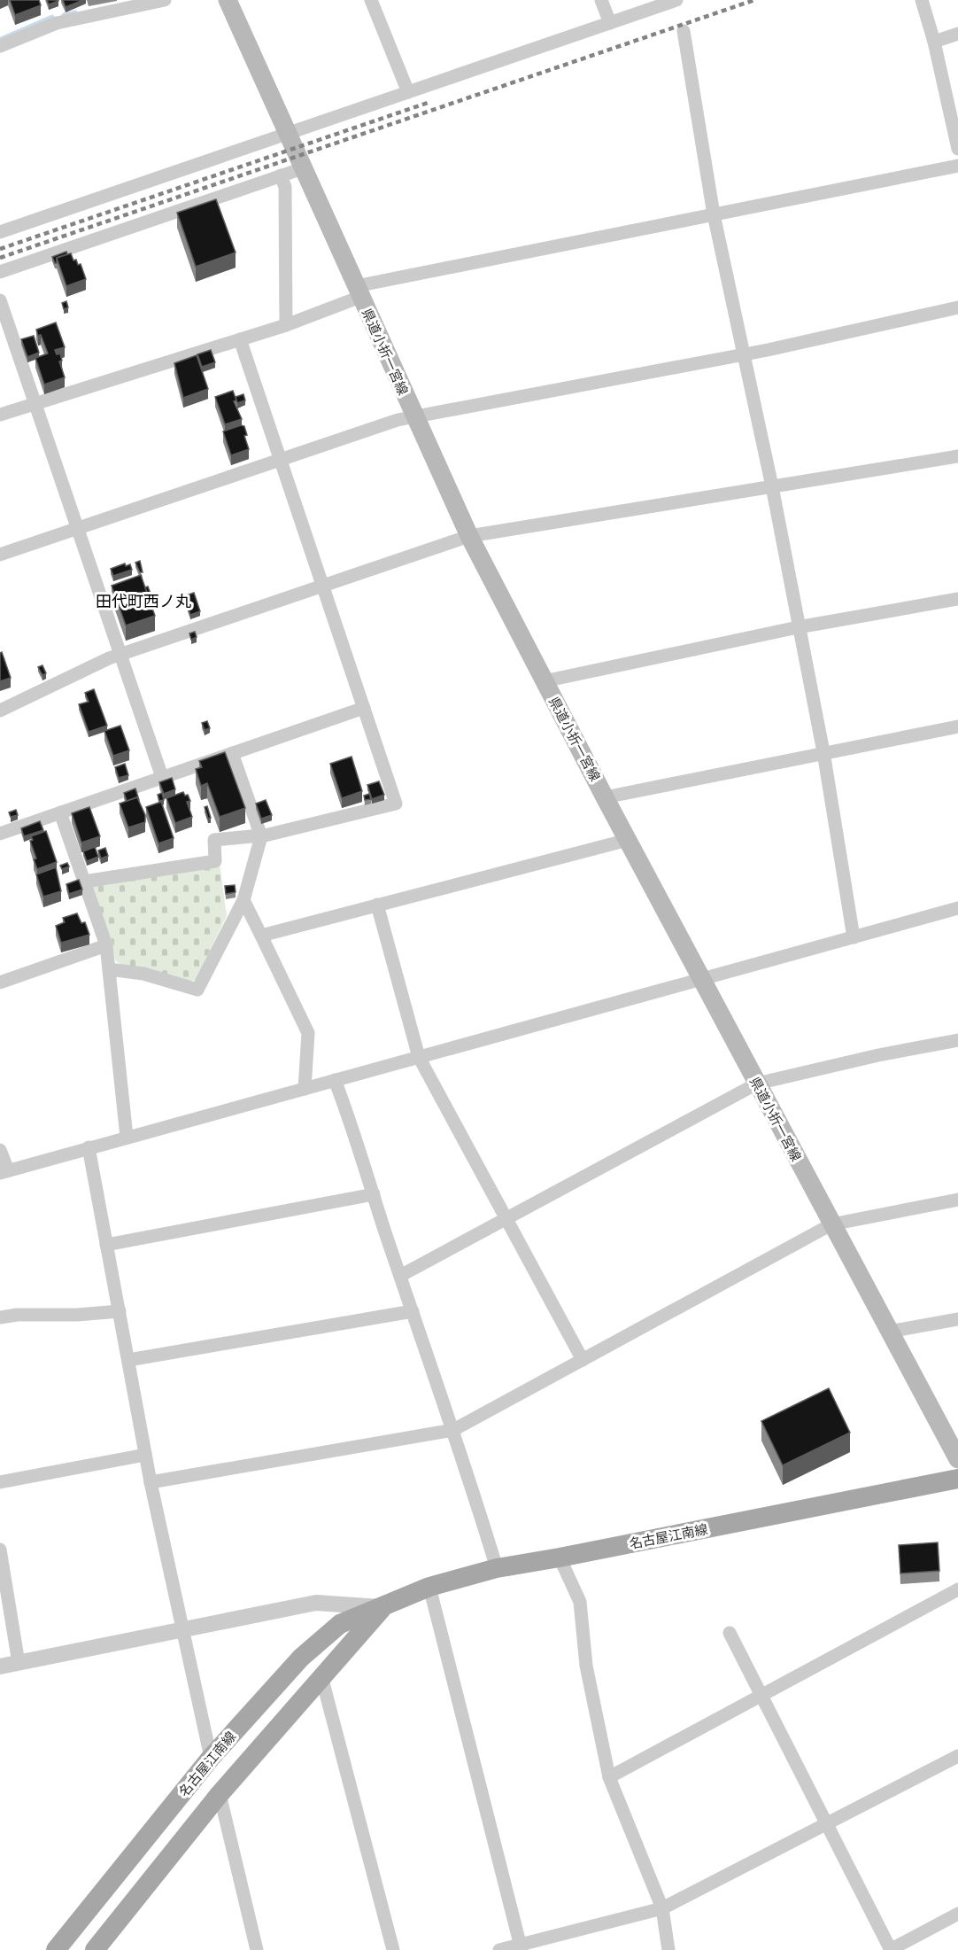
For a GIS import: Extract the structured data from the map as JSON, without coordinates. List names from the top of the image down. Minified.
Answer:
{"streets":{"main road":["県道小折一宮線","名古屋江南線"]},"districts":["田代町西ノ丸"]}
